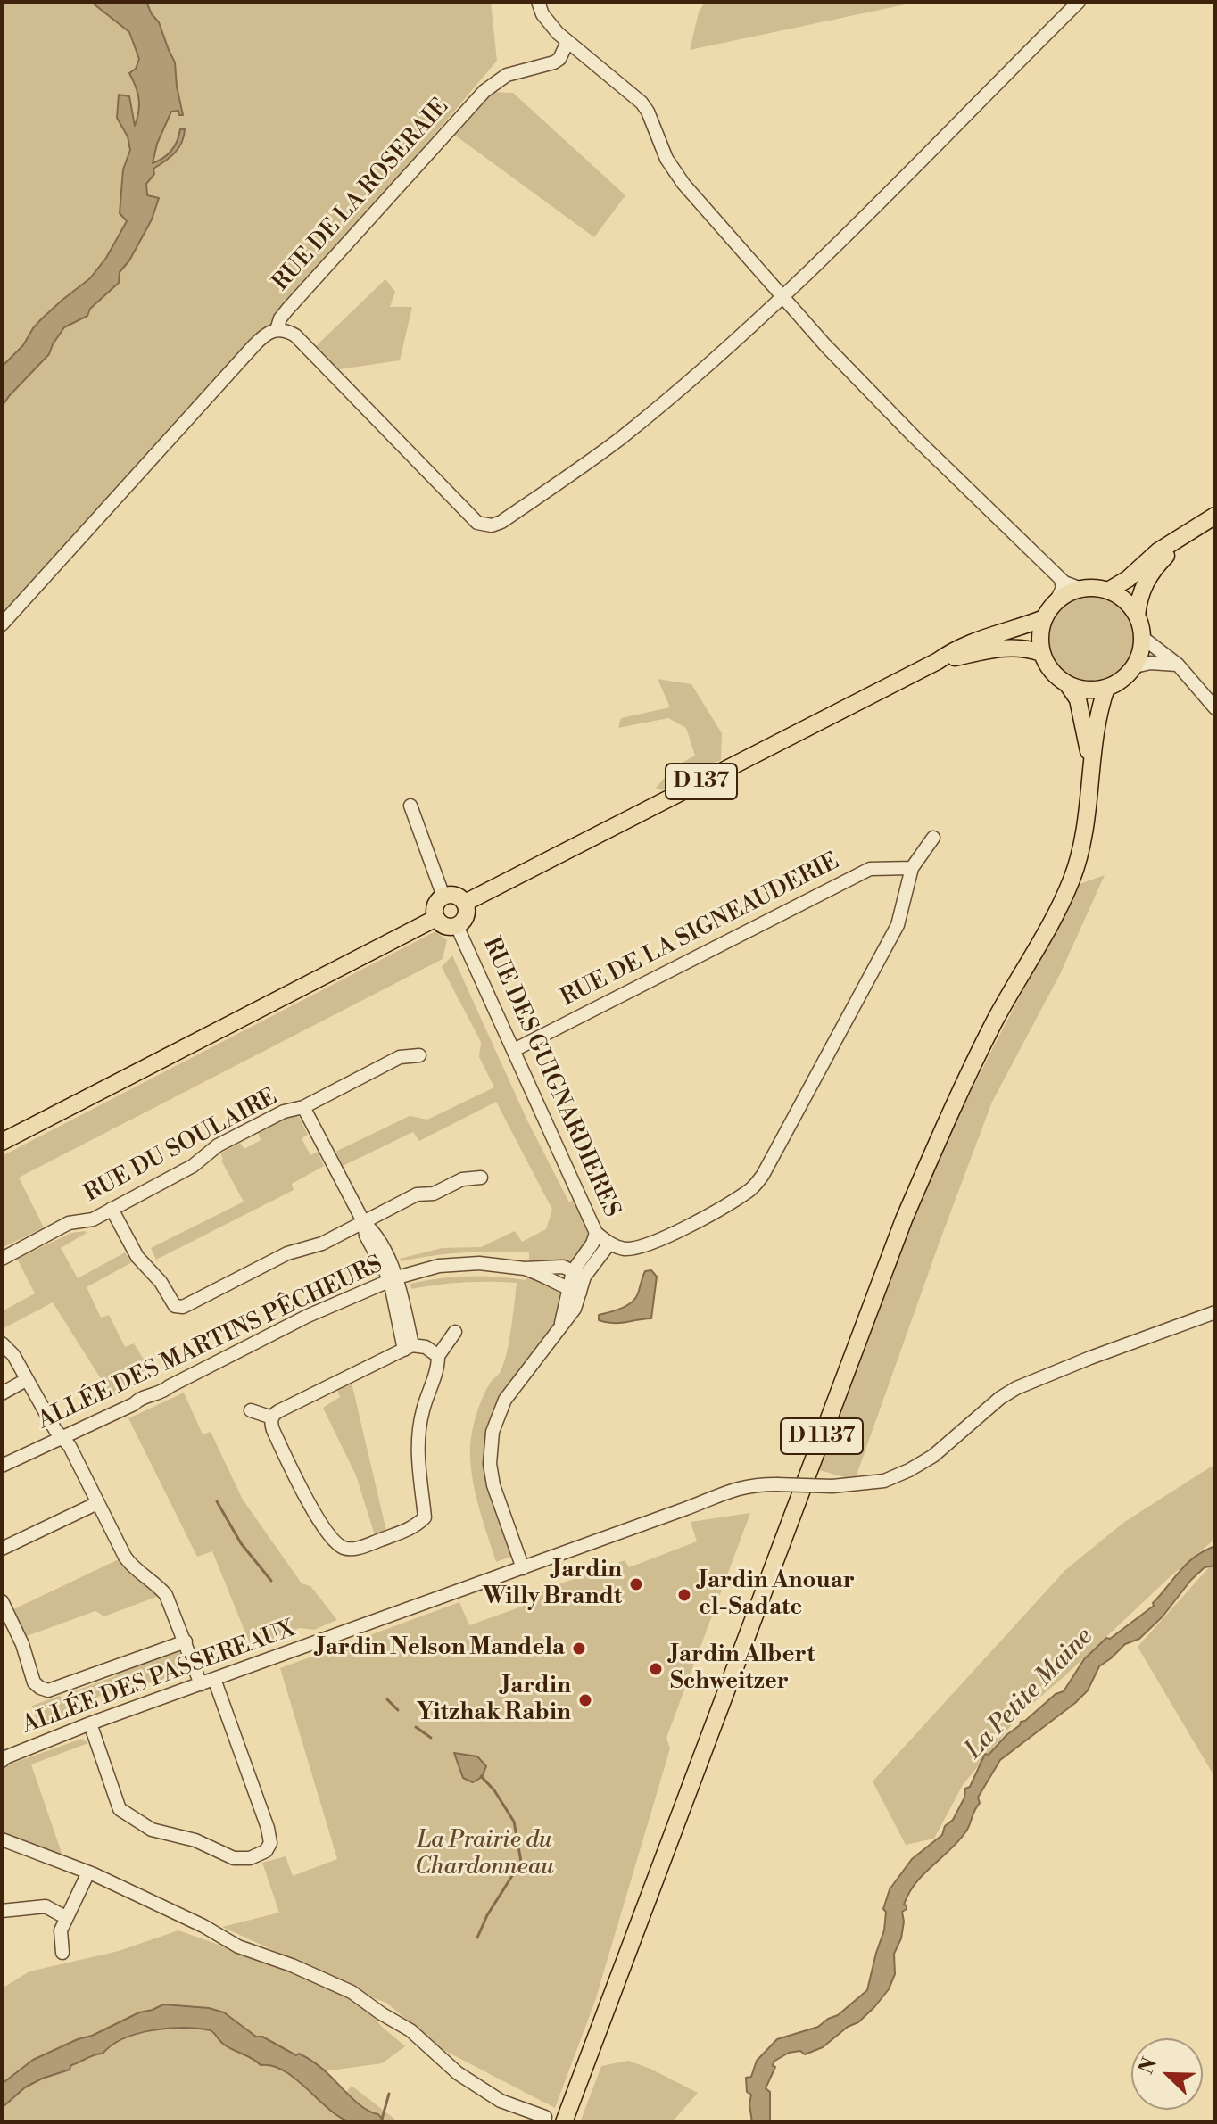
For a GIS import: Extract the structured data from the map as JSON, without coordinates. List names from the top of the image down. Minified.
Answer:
{"streets":{"main road":["D 137","D 1137"],"street":["RUE DE LA ROSERAIE","RUE DE LA SIGNEAUDERIE","RUE DES GUIGNARDIERES","RUE DU SOULAIRE","ALLÉE DES MARTINS PÊCHEURS","ALLÉE DES PASSEREAUX"]},"crossings":[["D 137","RUE DES GUIGNARDIERES"],["D 137","D 1137"],["RUE DE LA SIGNEAUDERIE","RUE DES GUIGNARDIERES"]],"water":["La Petite Maine"],"parks":["La Prairie du Chardonneau"],"places":["Jardin Willy Brandt","Jardin Anouar el-Sadate","Jardin Nelson Mandela","Jardin Albert Schweitzer","Jardin Yitzhak Rabin"],"north":"top left"}
